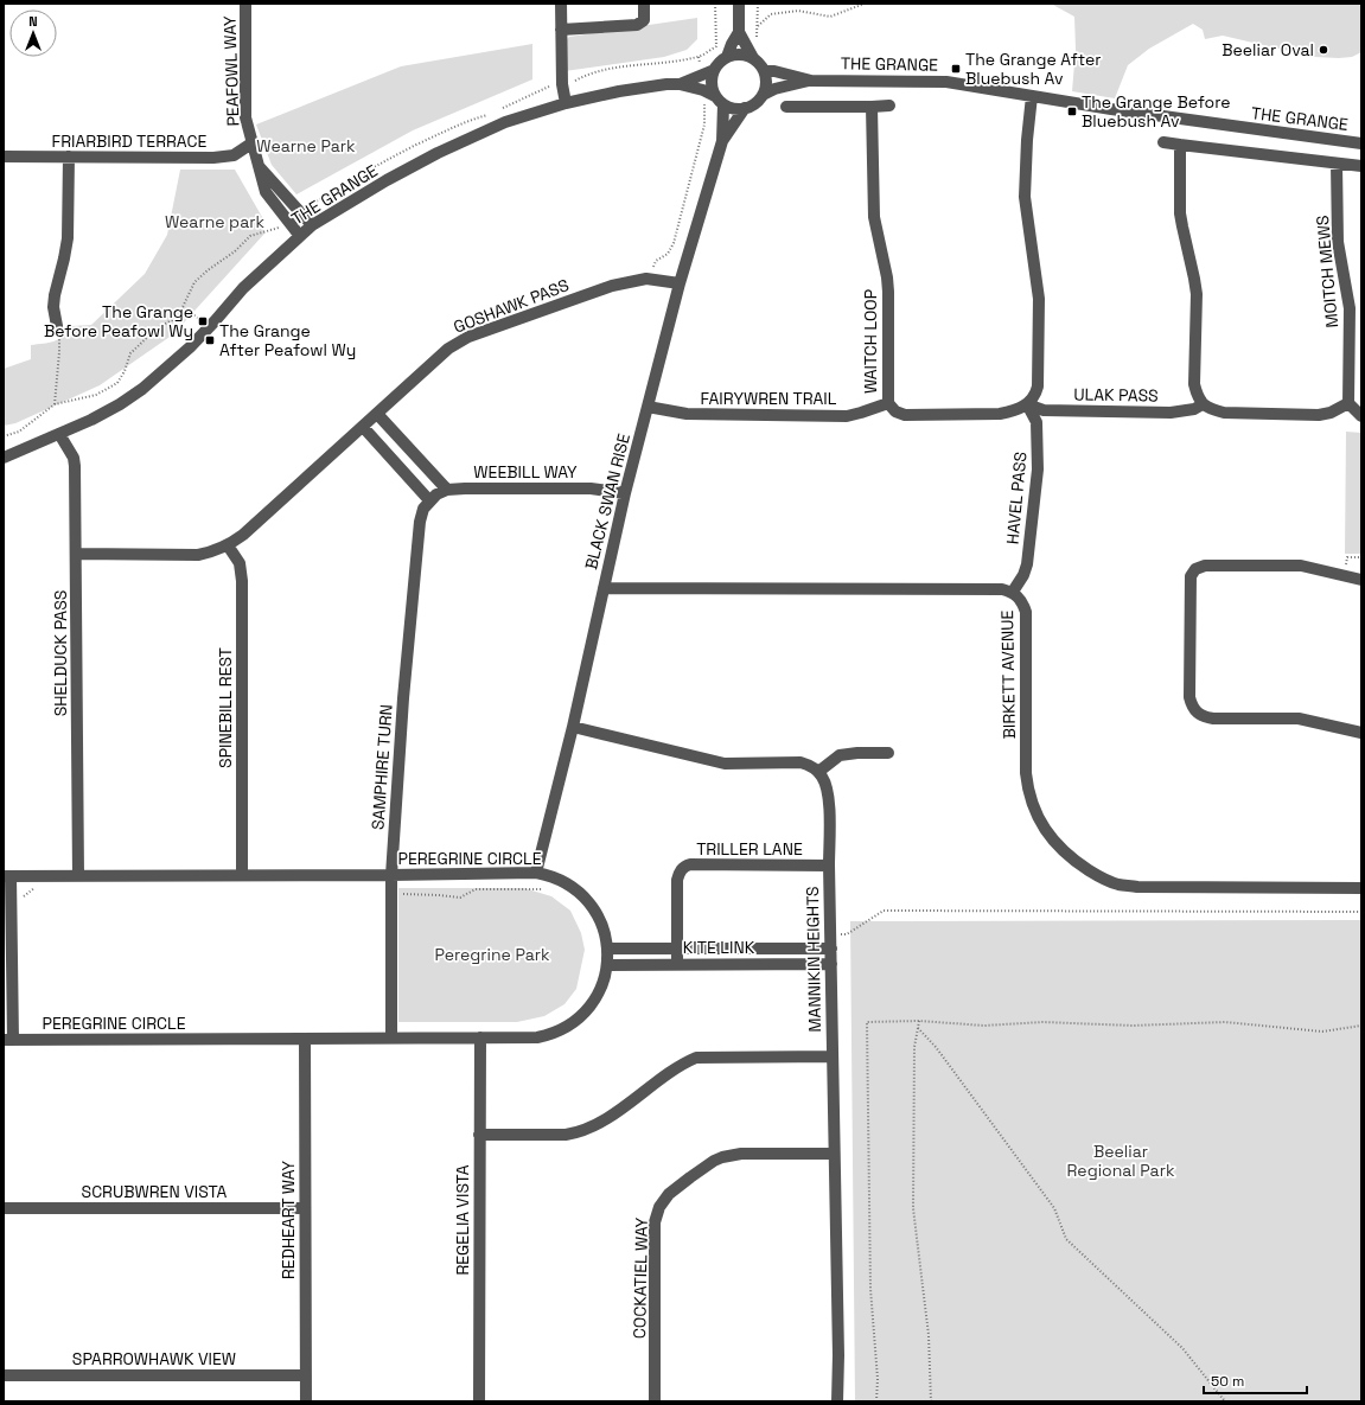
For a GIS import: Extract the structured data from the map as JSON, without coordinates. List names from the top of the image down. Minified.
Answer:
{"streets":{"street":["THE GRANGE","PEAFOWL WAY","FRIARBIRD TERRACE","MOITCH MEWS","GOSHAWK PASS","WAITCH LOOP","ULAK PASS","FAIRYWREN TRAIL","WEEBILL WAY","HAVEL PASS","BLACK SWAN RISE","SHELDUCK PASS","BIRKETT AVENUE","SPINEBILL REST","SAMPHIRE TURN","TRILLER LANE","PEREGRINE CIRCLE","KITE LINK","MANNIKIN HEIGHTS","SCRUBWREN VISTA","REDHEART WAY","REGELIA VISTA","COCKATIEL WAY","SPARROWHAWK VIEW"]},"crossings":[["THE GRANGE","PEAFOWL WAY"],["THE GRANGE","BLACK SWAN RISE"],["THE GRANGE","SHELDUCK PASS"],["PEAFOWL WAY","FRIARBIRD TERRACE"],["GOSHAWK PASS","BLACK SWAN RISE"],["GOSHAWK PASS","SHELDUCK PASS"],["GOSHAWK PASS","SPINEBILL REST"],["WAITCH LOOP","ULAK PASS"],["WAITCH LOOP","FAIRYWREN TRAIL"],["WAITCH LOOP","HAVEL PASS"],["ULAK PASS","HAVEL PASS"],["FAIRYWREN TRAIL","BLACK SWAN RISE"],["WEEBILL WAY","BLACK SWAN RISE"],["HAVEL PASS","BIRKETT AVENUE"],["BLACK SWAN RISE","BIRKETT AVENUE"],["BLACK SWAN RISE","PEREGRINE CIRCLE"],["SHELDUCK PASS","PEREGRINE CIRCLE"],["SPINEBILL REST","PEREGRINE CIRCLE"],["SAMPHIRE TURN","PEREGRINE CIRCLE"],["TRILLER LANE","KITE LINK"],["TRILLER LANE","MANNIKIN HEIGHTS"],["PEREGRINE CIRCLE","KITE LINK"],["PEREGRINE CIRCLE","REDHEART WAY"],["PEREGRINE CIRCLE","REGELIA VISTA"],["KITE LINK","MANNIKIN HEIGHTS"],["MANNIKIN HEIGHTS","COCKATIEL WAY"],["SCRUBWREN VISTA","REDHEART WAY"],["REDHEART WAY","SPARROWHAWK VIEW"]],"parks":["Wearne Park","Wearne park","Peregrine Park","Beeliar Regional Park"],"places":{"other":["Beeliar Oval"],"transit":["The Grange After Bluebush Av","The Grange Before Bluebush Av","The Grange Before Peafowl Wy","The Grange After Peafowl Wy"]},"scale_bar":"50 m","north":"top"}
